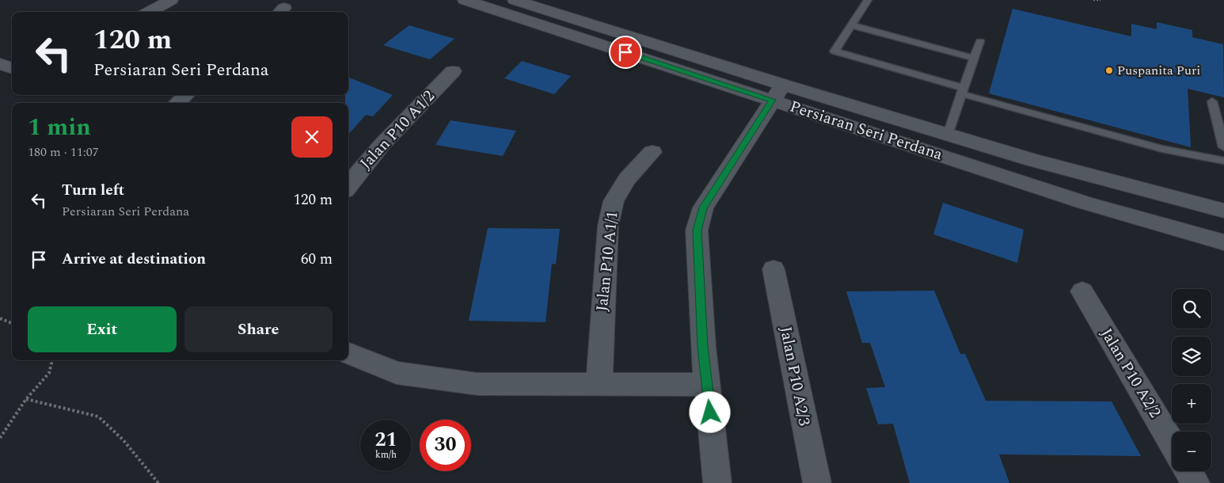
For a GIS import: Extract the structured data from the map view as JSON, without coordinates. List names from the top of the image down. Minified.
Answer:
{"streets":{"street":["Jalan P10 A1/2","Persiaran Seri Perdana","Jalan P10 A1/1","Jalan P10 A2/2","Jalan P10 A2/3"]},"places":["Puspanita Puri"],"page":{"turn":["120 m","Persiaran Seri Perdana"],"heading":["1 min","180 m · 11:07"],"list":[{"name":"Turn left","note":"Persiaran Seri Perdana","value":"120 m"},{"name":"Arrive at destination","value":"60 m"}],"map_buttons":["+","−"],"buttons":["Exit","Share"],"speed":"21 km/h","limit":"30"}}
